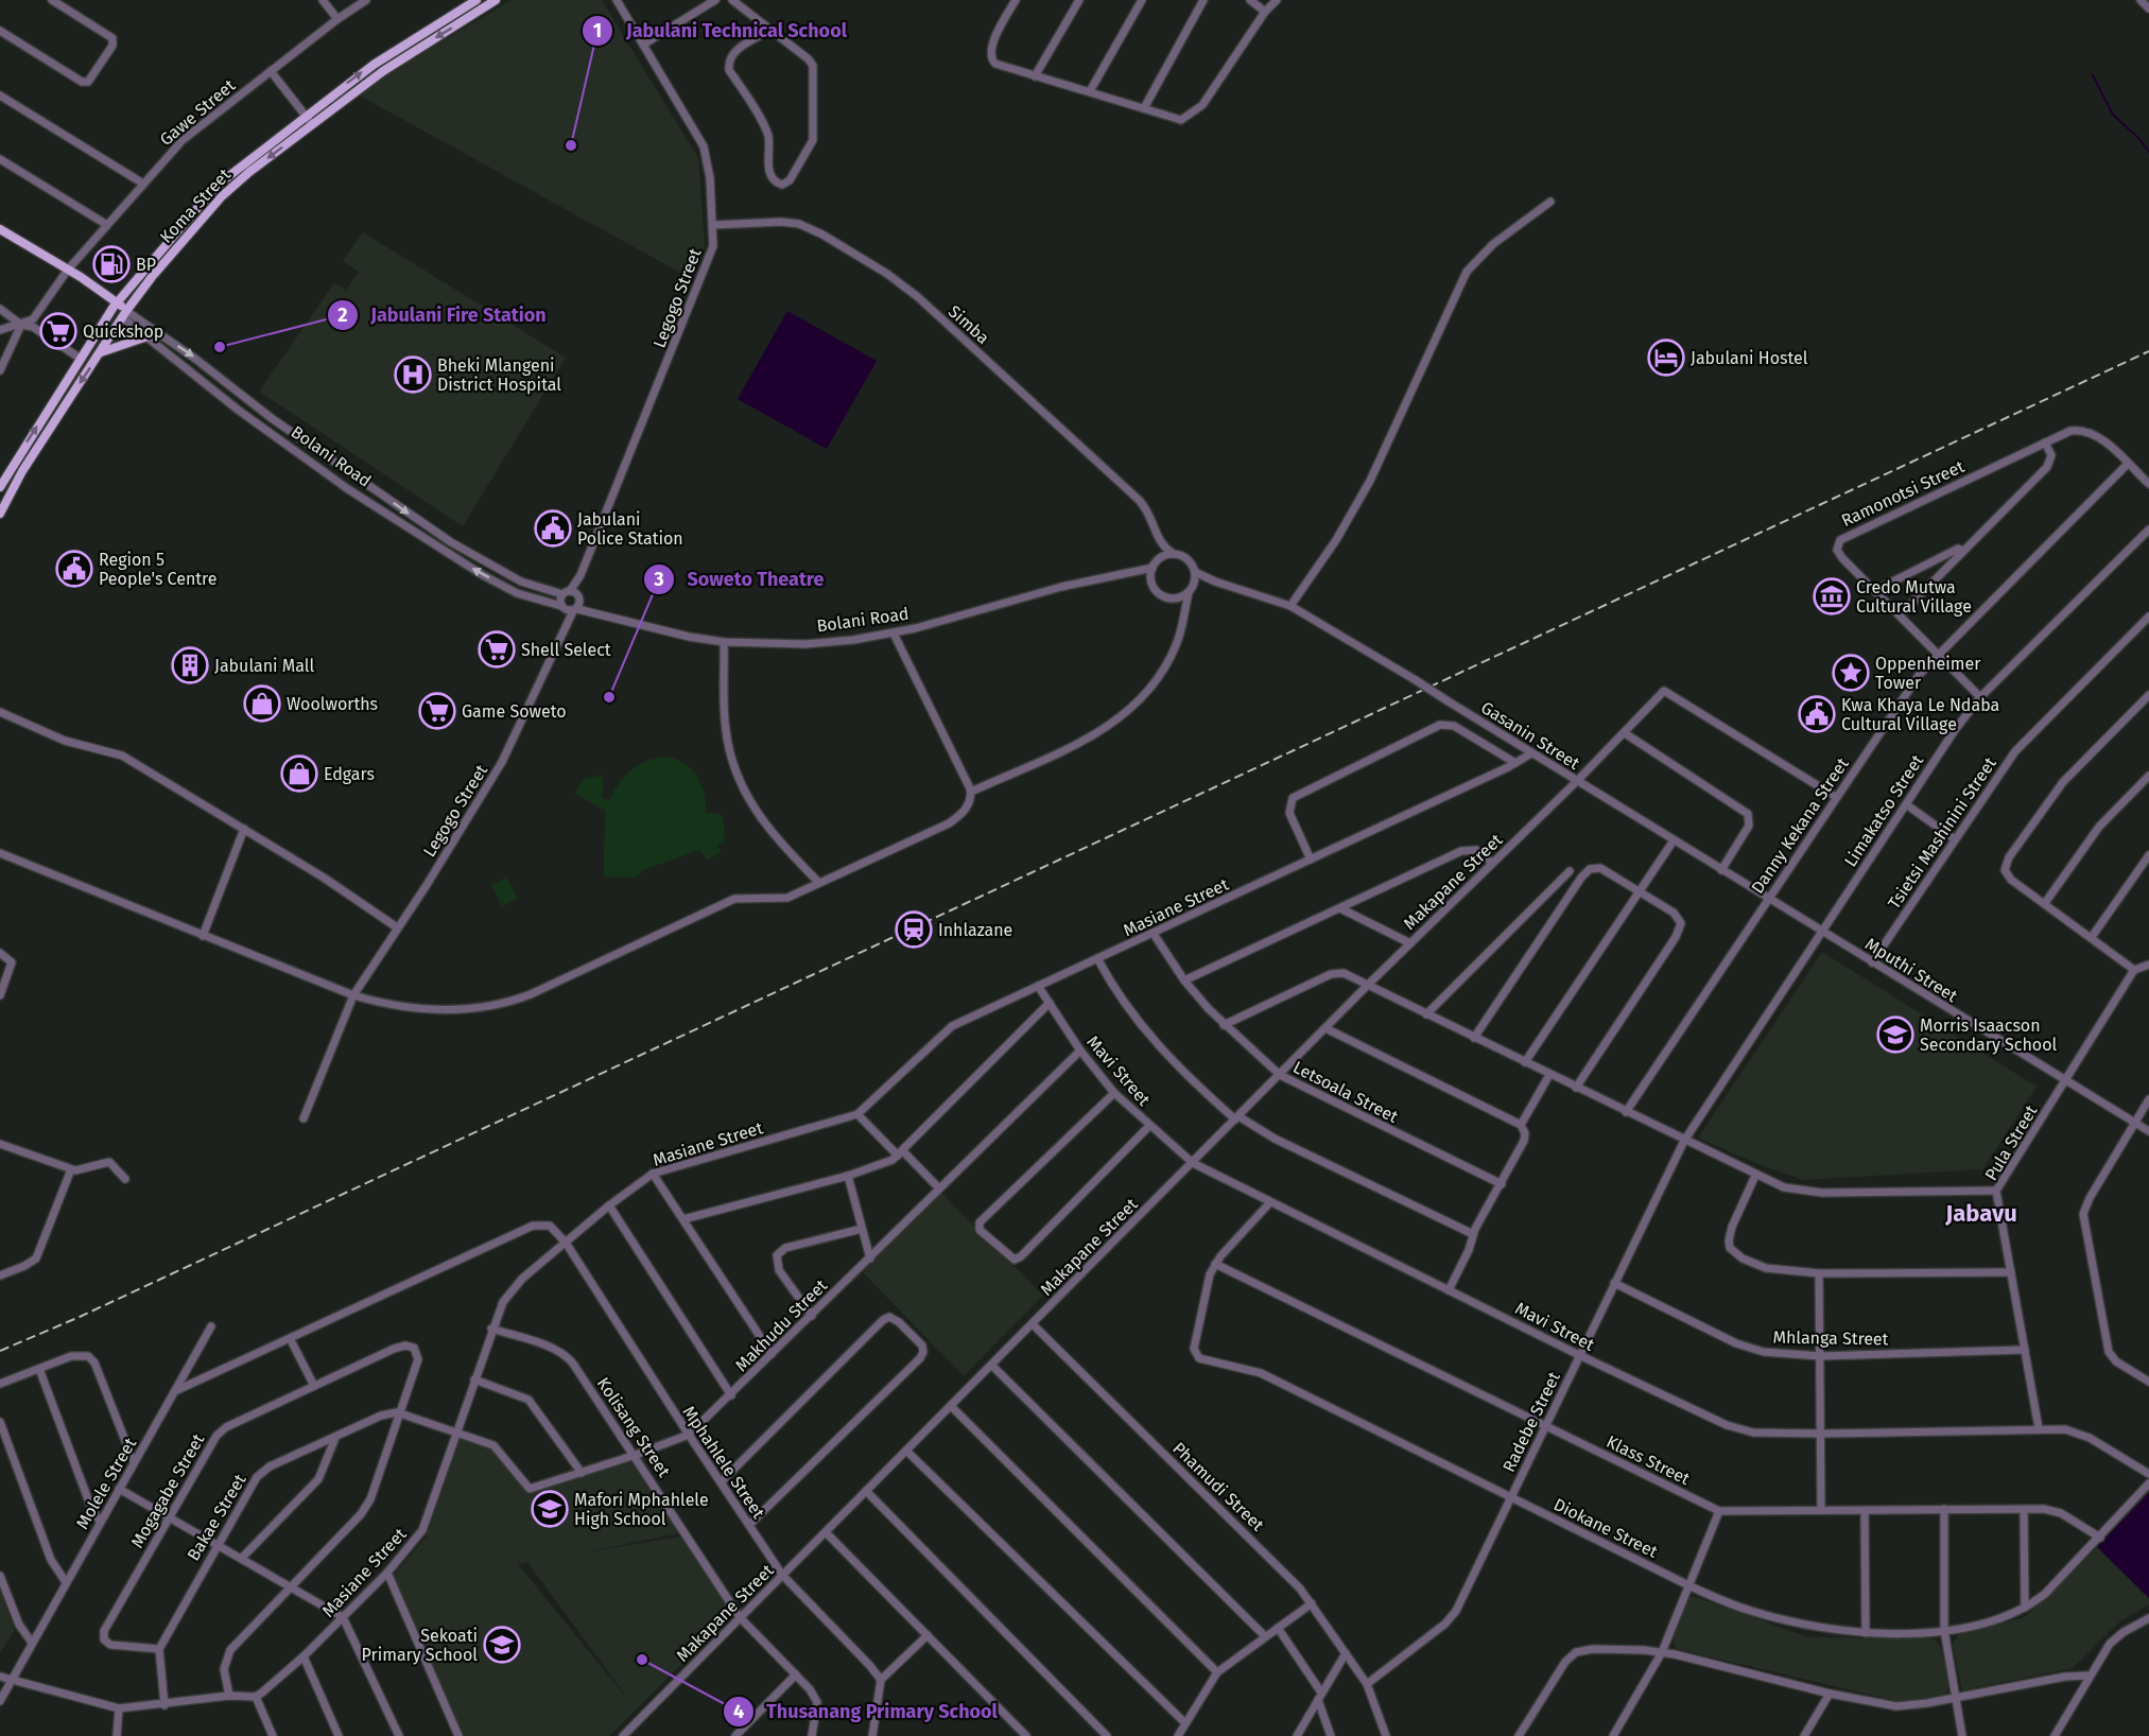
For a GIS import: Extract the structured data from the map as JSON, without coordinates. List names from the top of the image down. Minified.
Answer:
{"streets":{"main road":["Koma Street","Bolani Road"],"street":["Gawe Street","Legogo Street","Simba","Ramonotsi Street","Gasanin Street","Limakatso Street","Danny Kekana Street","Tsietsi Mashinini Street","Makapane Street","Masiane Street","Mputhi Street","Mavi Street","Letsoala Street","Pula Street","Makhudu Street","Mhlanga Street","Radebe Street","Kolisang Street","Klass Street","Mphahlele Street","Molele Street","Phamudi Street","Mogagabe Street","Bakae Street","Diokane Street"]},"crossings":[["Gawe Street","Bolani Road"],["Koma Street","Bolani Road"],["Legogo Street","Simba"],["Legogo Street","Bolani Road"],["Bolani Road","Gasanin Street"],["Ramonotsi Street","Limakatso Street"],["Ramonotsi Street","Danny Kekana Street"],["Gasanin Street","Limakatso Street"],["Gasanin Street","Danny Kekana Street"],["Gasanin Street","Makapane Street"],["Gasanin Street","Masiane Street"],["Gasanin Street","Mputhi Street"],["Limakatso Street","Mputhi Street"],["Limakatso Street","Radebe Street"],["Danny Kekana Street","Makapane Street"],["Tsietsi Mashinini Street","Mputhi Street"],["Makapane Street","Mavi Street"],["Makapane Street","Letsoala Street"],["Makapane Street","Kolisang Street"],["Makapane Street","Mphahlele Street"],["Makapane Street","Phamudi Street"],["Masiane Street","Mavi Street"],["Masiane Street","Letsoala Street"],["Masiane Street","Makhudu Street"],["Masiane Street","Kolisang Street"],["Masiane Street","Mphahlele Street"],["Mputhi Street","Pula Street"],["Mavi Street","Pula Street"],["Mavi Street","Makhudu Street"],["Mavi Street","Radebe Street"],["Mavi Street","Diokane Street"],["Pula Street","Mhlanga Street"],["Makhudu Street","Kolisang Street"],["Makhudu Street","Mphahlele Street"],["Mhlanga Street","Radebe Street"],["Radebe Street","Klass Street"],["Radebe Street","Phamudi Street"],["Radebe Street","Diokane Street"],["Klass Street","Diokane Street"],["Mogagabe Street","Bakae Street"]],"districts":["Jabavu"],"places":{"other":["Jabulani Technical School","Jabulani Fire Station","Soweto Theatre","Thusanang Primary School"],"fuel station":["BP"],"supermarket":["Quickshop","Shell Select","Game Soweto"],"hotel":["Jabulani Hostel"],"hospital":["Bheki Mlangeni District Hospital"],"public building":["Jabulani Police Station","Region 5 People's Centre","Kwa Khaya Le Ndaba Cultural Village"],"museum":["Credo Mutwa Cultural Village"],"building":["Jabulani Mall"],"place":["Oppenheimer Tower"],"shop":["Woolworths","Edgars"],"station":["Inhlazane"],"school or university":["Morris Isaacson Secondary School","Mafori Mphahlele High School","Sekoati Primary School"]}}
